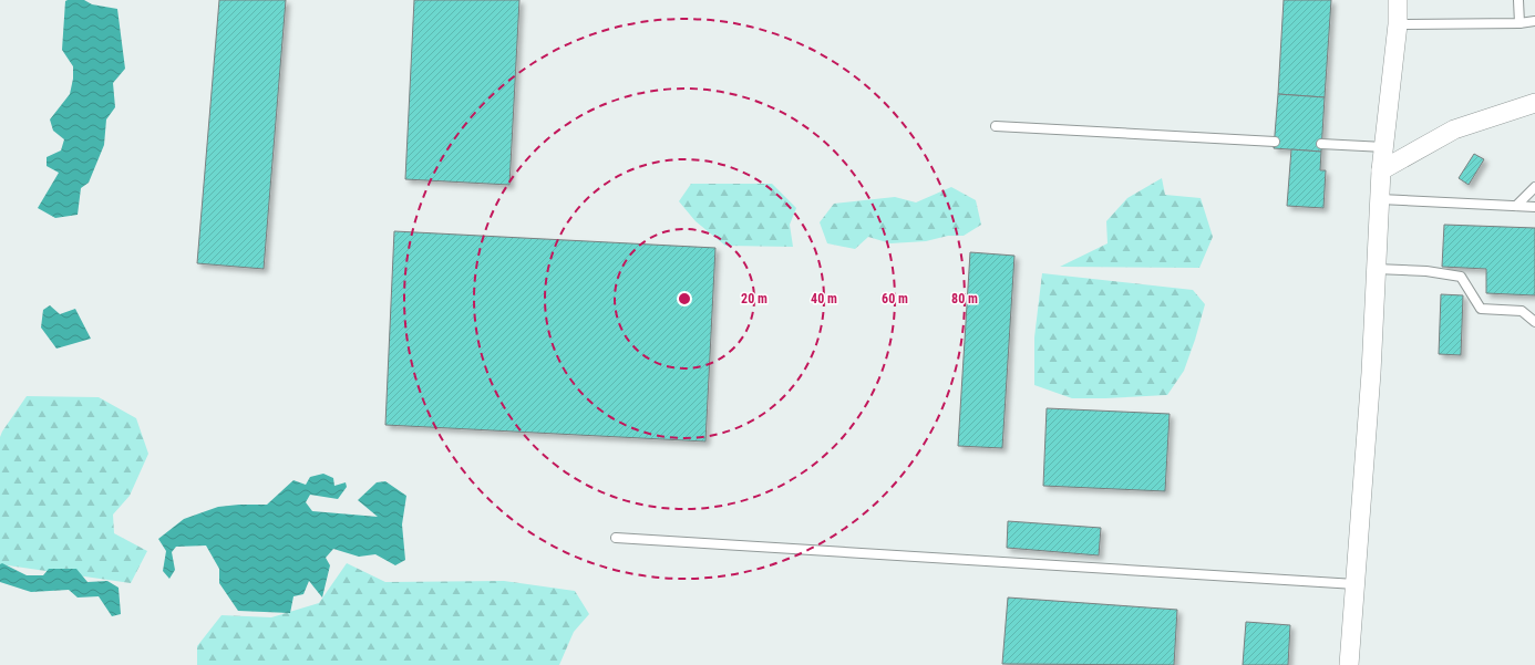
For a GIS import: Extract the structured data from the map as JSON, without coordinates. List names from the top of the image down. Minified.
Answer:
{"rings":["20 m","40 m","60 m","80 m"]}
